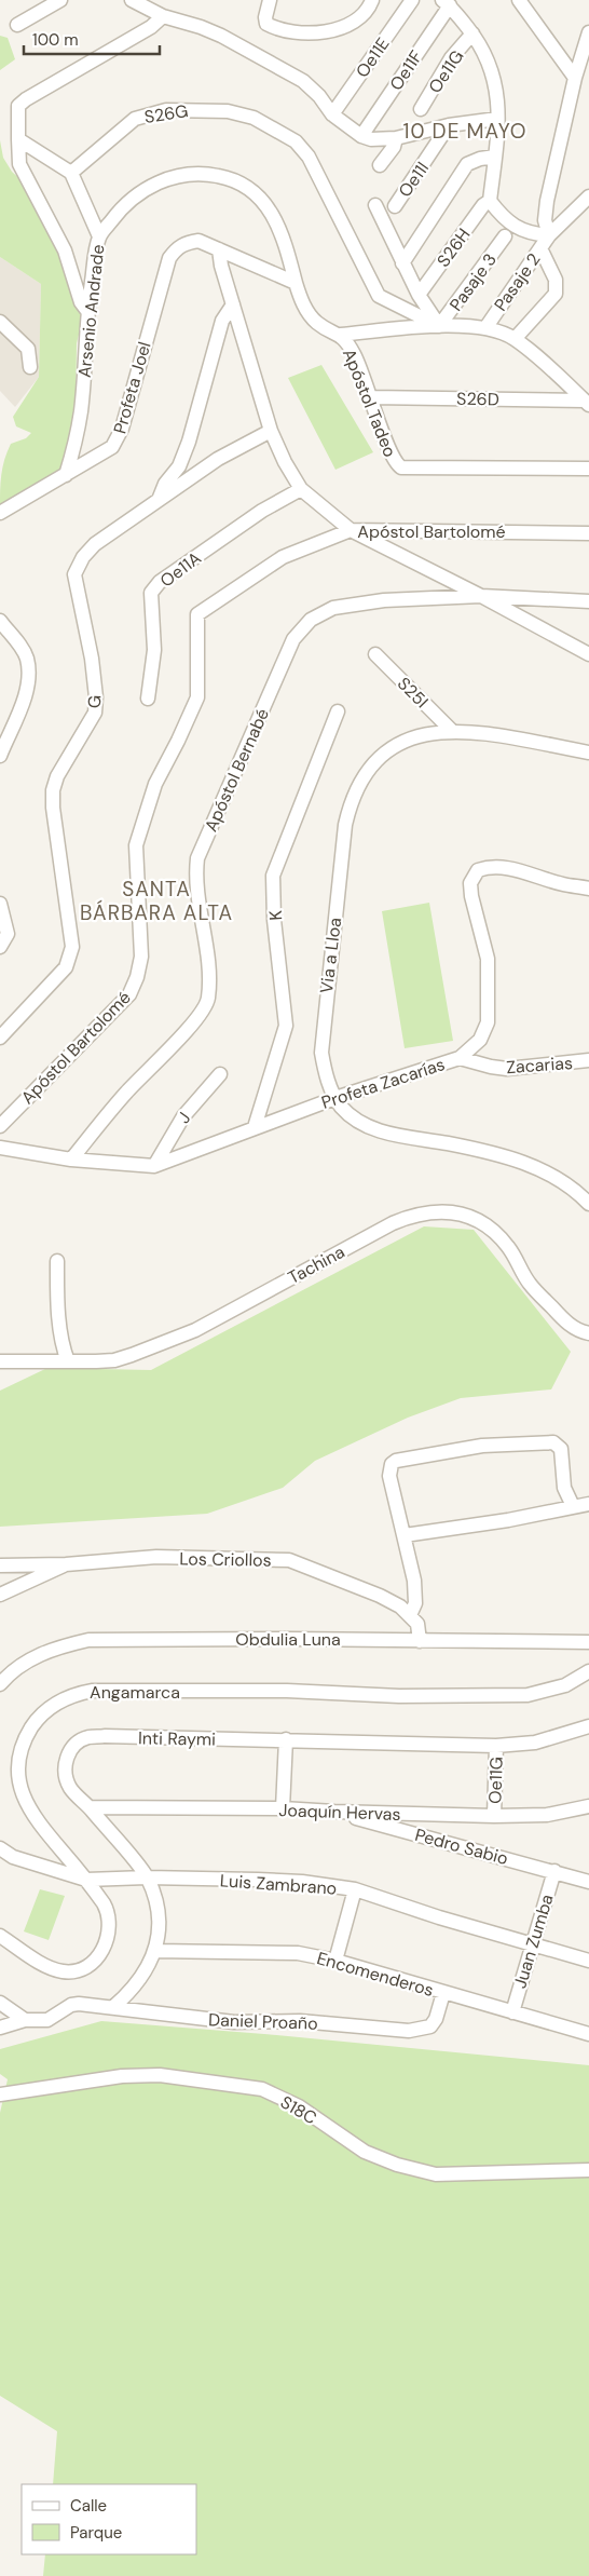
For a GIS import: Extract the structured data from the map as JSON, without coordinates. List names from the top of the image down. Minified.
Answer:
{"streets":{"street":["Oe11E","Oe11F","Oe11G","S26G","Oe11I","S26H","Pasaje 3","Pasaje 2","Arsenio Andrade","Profeta Joel","S26D","Apóstol Tadeo","Apóstol Bartolomé","Oe11A","S25I","G","Apóstol Bernabé","K","Via a Lloa","Zacarias","Profeta Zacarías","J","Tachina","Los Criollos","Obdulia Luna","Angamarca","Inti Raymi","Joaquín Hervas","Pedro Sabio","Luis Zambrano","Juan Zumba","Encomenderos","Daniel Proaño","S18C"]},"crossings":[["Oe11G","Inti Raymi"],["Oe11G","Joaquín Hervas"],["S26G","Pasaje 3"],["Arsenio Andrade","Profeta Joel"],["Arsenio Andrade","Apóstol Tadeo"],["S26D","Apóstol Tadeo"],["S25I","Via a Lloa"],["Apóstol Bernabé","Profeta Zacarías"],["K","Profeta Zacarías"],["Via a Lloa","Profeta Zacarías"],["Zacarias","Profeta Zacarías"],["Profeta Zacarías","J"],["Angamarca","Luis Zambrano"],["Inti Raymi","Joaquín Hervas"],["Inti Raymi","Luis Zambrano"],["Inti Raymi","Encomenderos"],["Inti Raymi","Daniel Proaño"],["Joaquín Hervas","Pedro Sabio"],["Pedro Sabio","Juan Zumba"],["Luis Zambrano","Juan Zumba"],["Juan Zumba","Encomenderos"],["Encomenderos","Daniel Proaño"]],"districts":["10 DE MAYO","SANTA BÁRBARA ALTA"],"legend":["Calle","Parque"],"scale_bar":"100 m"}
